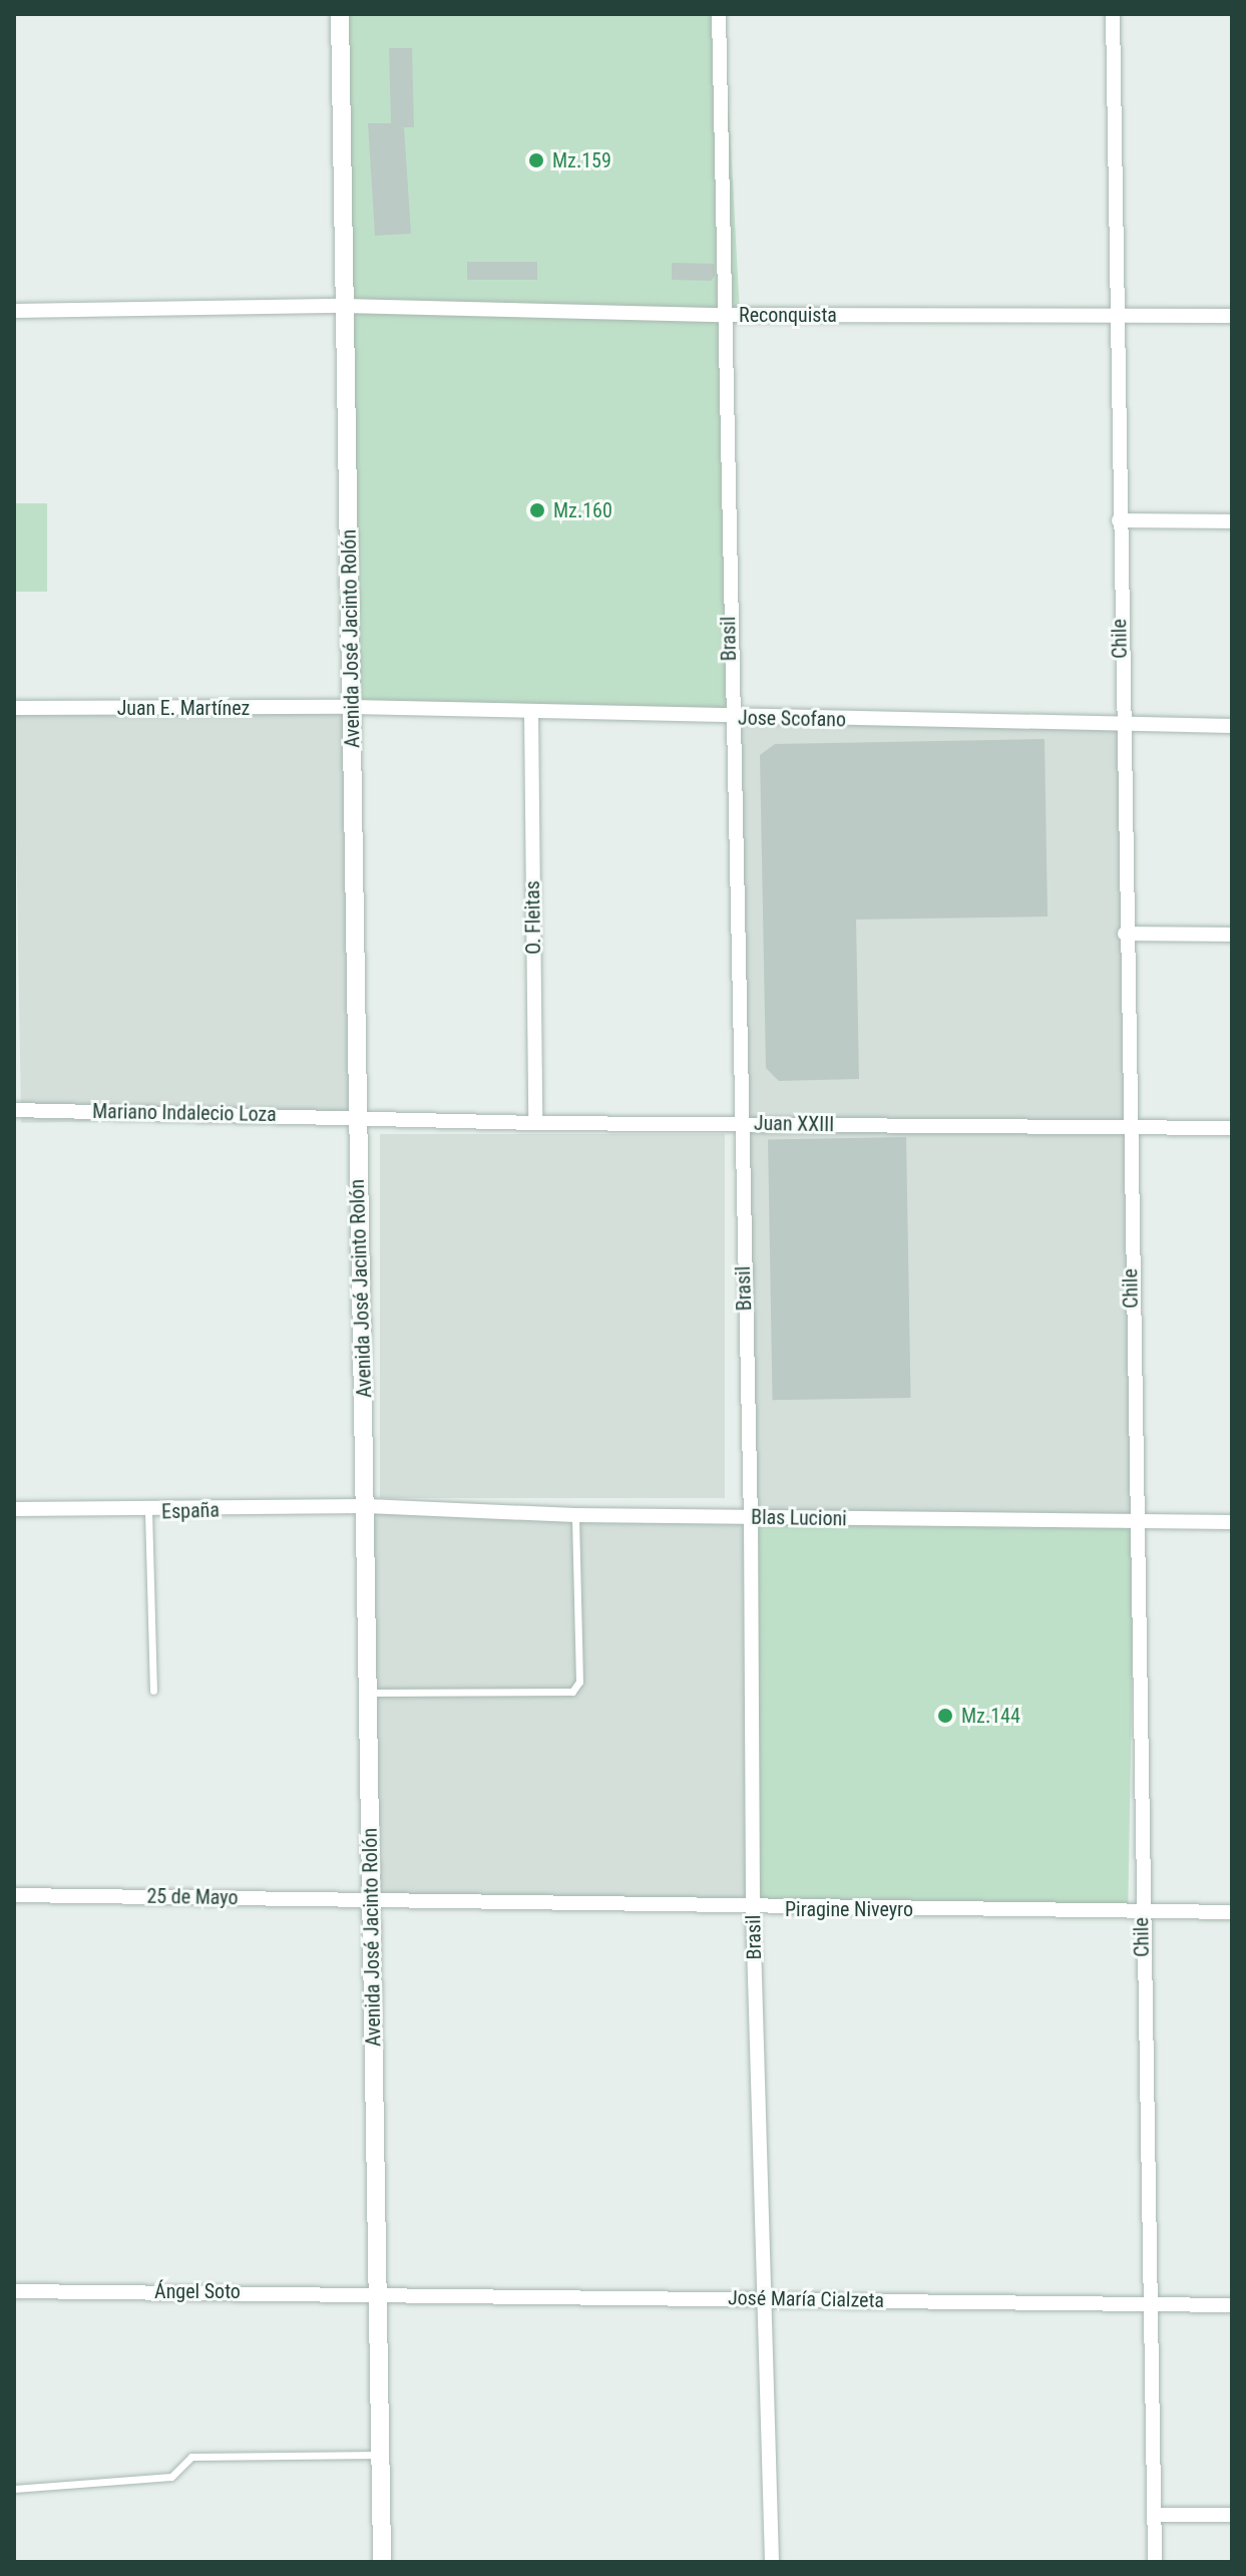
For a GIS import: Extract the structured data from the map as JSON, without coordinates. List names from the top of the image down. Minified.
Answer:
{"streets":{"street":["Reconquista","Avenida José Jacinto Rolón","Brasil","Chile","Juan E. Martínez","Jose Scofano","O. Fleitas","Mariano Indalecio Loza","Juan XXIII","España","Blas Lucioni","25 de Mayo","Piragine Niveyro","Ángel Soto","José María Cialzeta"]},"crossings":[["Reconquista","Avenida José Jacinto Rolón"],["Reconquista","Brasil"],["Reconquista","Chile"],["Avenida José Jacinto Rolón","Juan E. Martínez"],["Avenida José Jacinto Rolón","Jose Scofano"],["Avenida José Jacinto Rolón","Mariano Indalecio Loza"],["Avenida José Jacinto Rolón","Juan XXIII"],["Avenida José Jacinto Rolón","España"],["Avenida José Jacinto Rolón","Blas Lucioni"],["Avenida José Jacinto Rolón","25 de Mayo"],["Avenida José Jacinto Rolón","Piragine Niveyro"],["Avenida José Jacinto Rolón","Ángel Soto"],["Avenida José Jacinto Rolón","José María Cialzeta"],["Brasil","Jose Scofano"],["Brasil","Juan XXIII"],["Brasil","Blas Lucioni"],["Brasil","Piragine Niveyro"],["Brasil","José María Cialzeta"],["Chile","Jose Scofano"],["Chile","Juan XXIII"],["Chile","Blas Lucioni"],["Chile","Piragine Niveyro"],["Chile","José María Cialzeta"],["Juan E. Martínez","Jose Scofano"],["Jose Scofano","O. Fleitas"],["O. Fleitas","Juan XXIII"],["Mariano Indalecio Loza","Juan XXIII"],["España","Blas Lucioni"],["25 de Mayo","Piragine Niveyro"],["Ángel Soto","José María Cialzeta"]],"places":["Mz.159","Mz.160","Mz.144"]}
